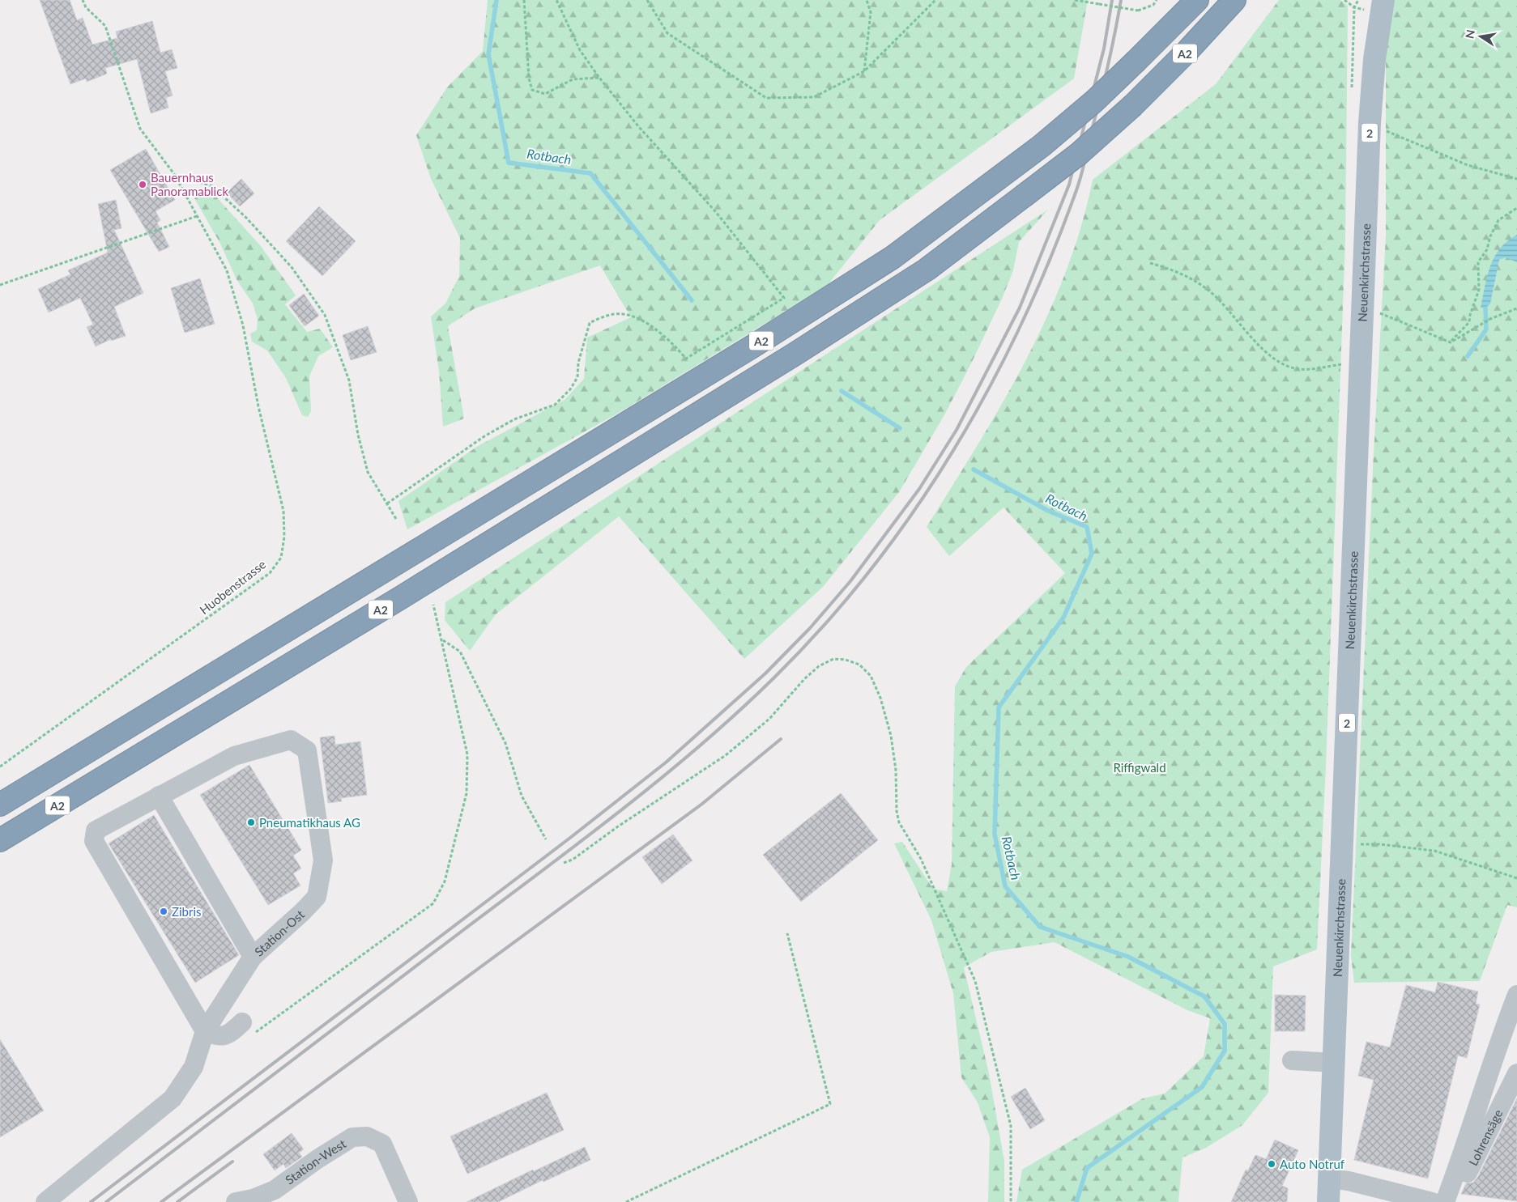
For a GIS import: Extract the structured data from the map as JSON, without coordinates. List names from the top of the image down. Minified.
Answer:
{"streets":{"highway":["A2"],"main road":["2","Neuenkirchstrasse"],"street":["Station-Ost","Lohrensäge","Station-West"],"path":["Huobenstrasse"]},"water":["Rotbach"],"parks":["Riffigwald"],"places":["Bauernhaus Panoramablick","Pneumatikhaus AG","Zibris","Auto Notruf"],"north":"left"}
